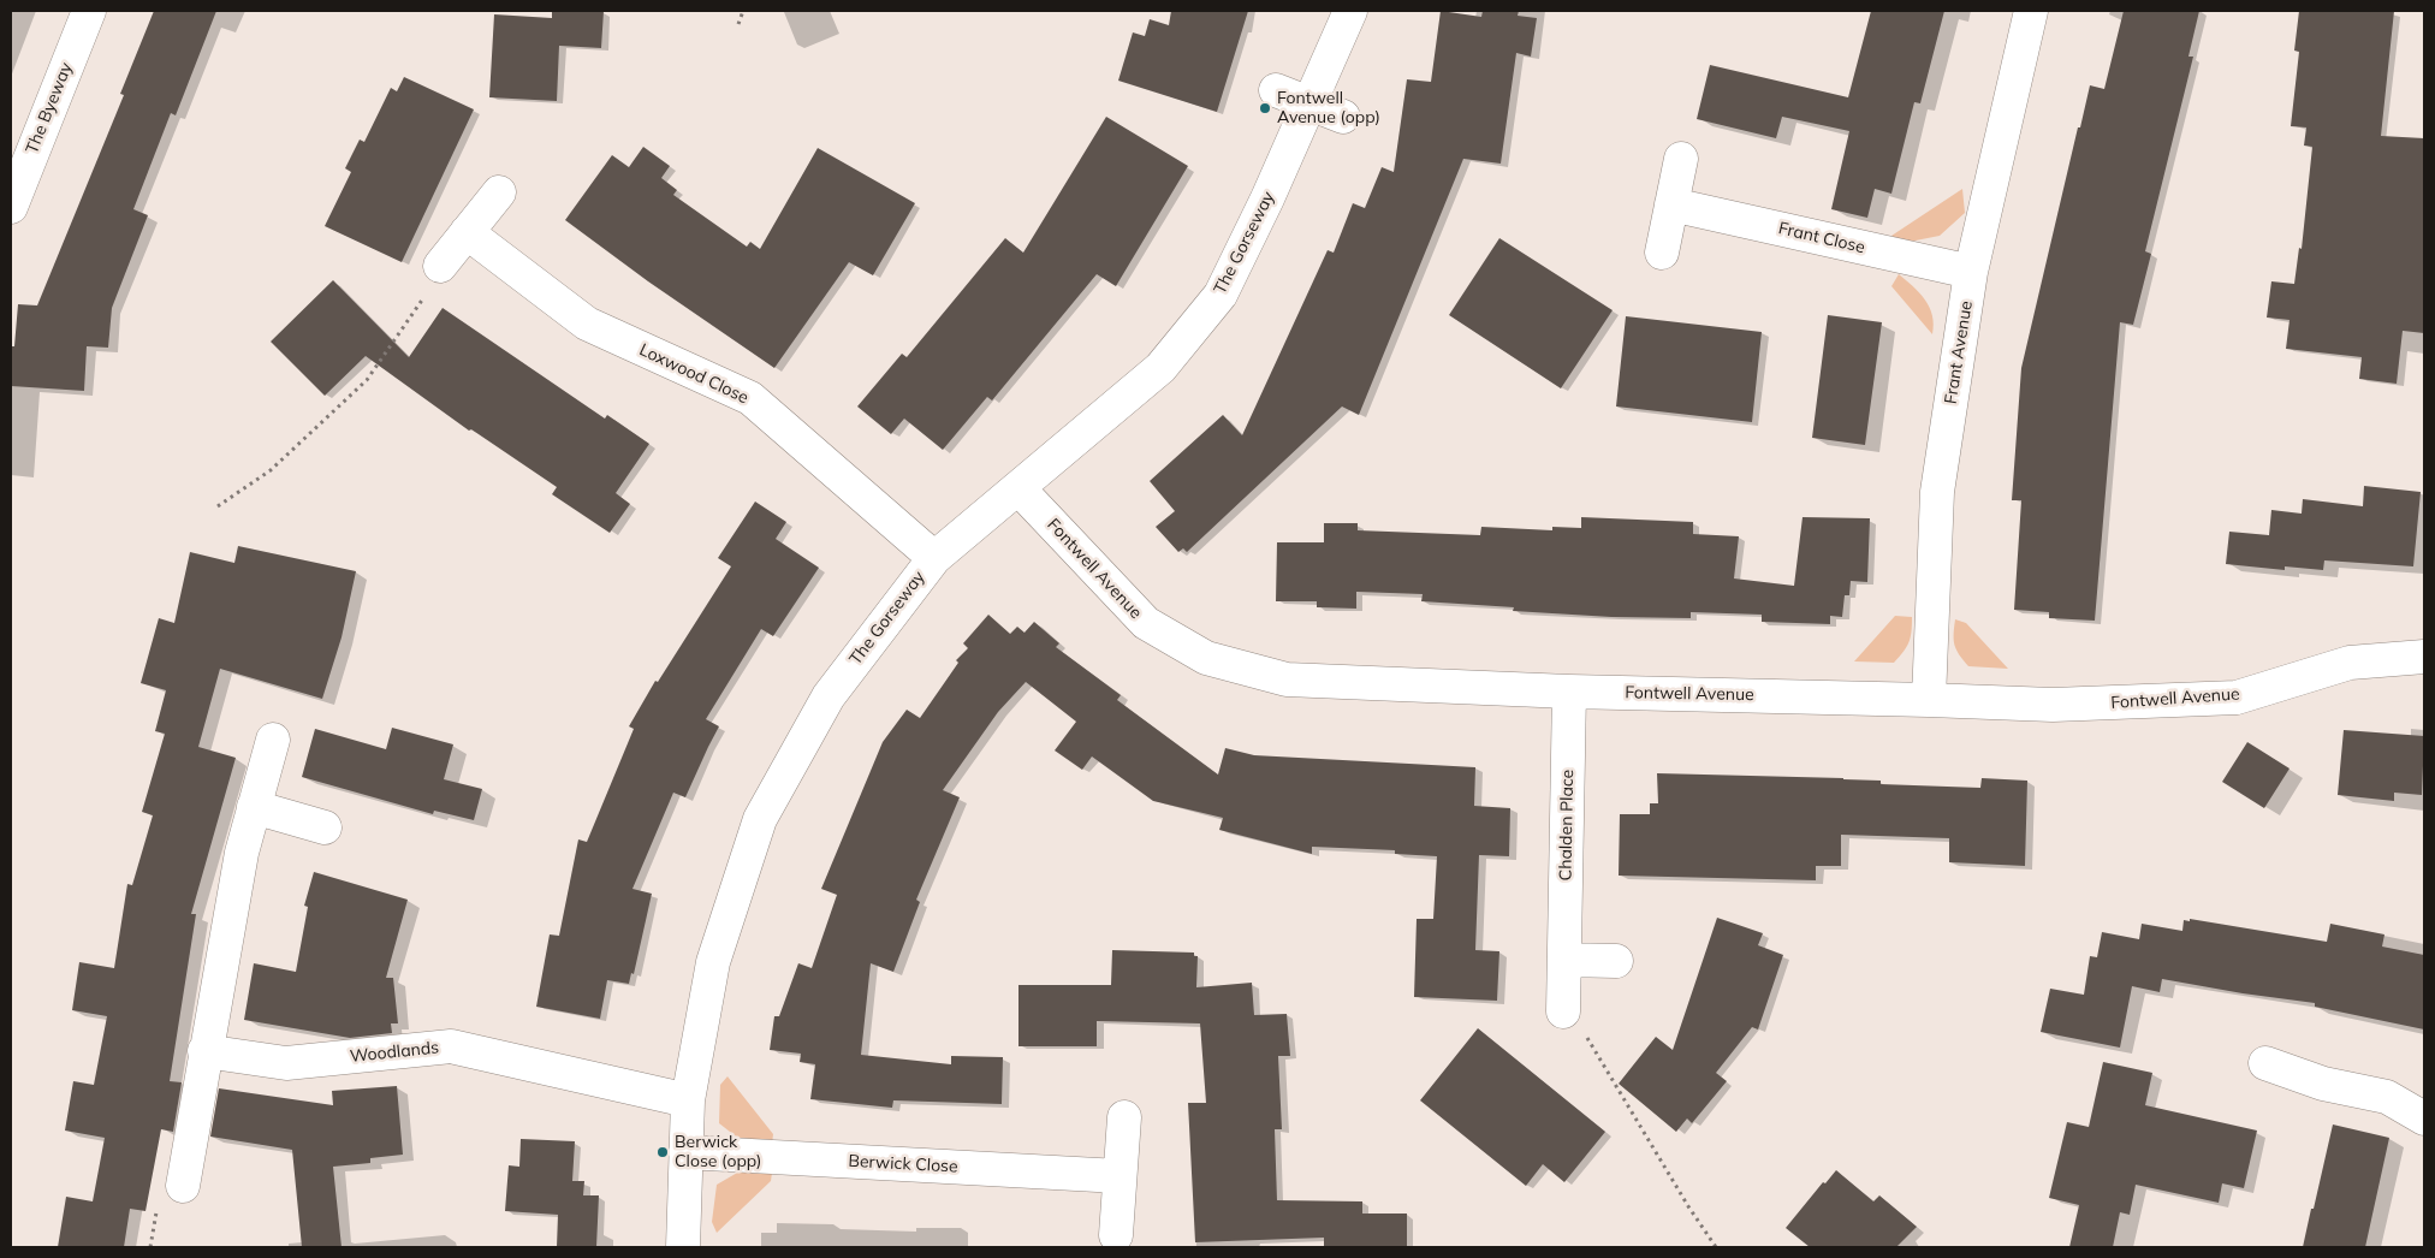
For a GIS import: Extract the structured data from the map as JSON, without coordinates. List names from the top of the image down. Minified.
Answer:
{"streets":{"street":["The Byeway","Frant Close","The Gorseway","Frant Avenue","Loxwood Close","Fontwell Avenue","Chalden Place","Woodlands","Berwick Close"]},"crossings":[["Frant Close","Frant Avenue"],["The Gorseway","Loxwood Close"],["The Gorseway","Fontwell Avenue"],["The Gorseway","Woodlands"],["The Gorseway","Berwick Close"],["Frant Avenue","Fontwell Avenue"],["Fontwell Avenue","Chalden Place"]],"places":["Fontwell Avenue (opp)","Berwick Close (opp)"]}
